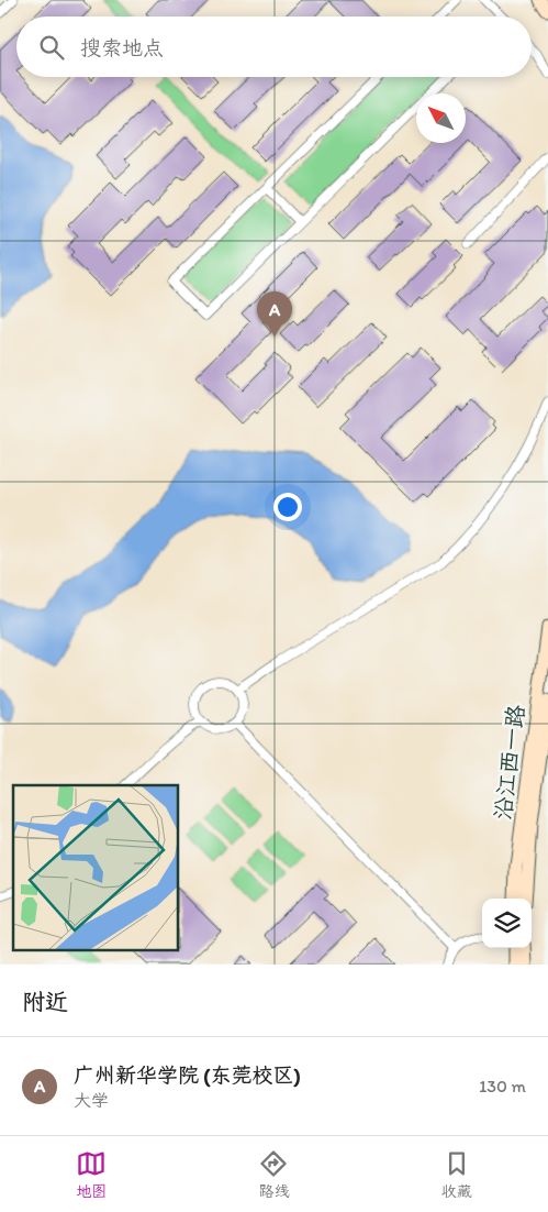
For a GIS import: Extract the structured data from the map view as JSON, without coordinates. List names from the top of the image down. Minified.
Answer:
{"streets":{"street":["沿江西一路"]},"north":"top left","page":{"search":"搜索地点","pins":"A","heading":"附近","list":[{"mark":"A","name":"广州新华学院 (东莞校区)","note":"大学","value":"130 m"}],"nav":["地图","路线","收藏"]}}
